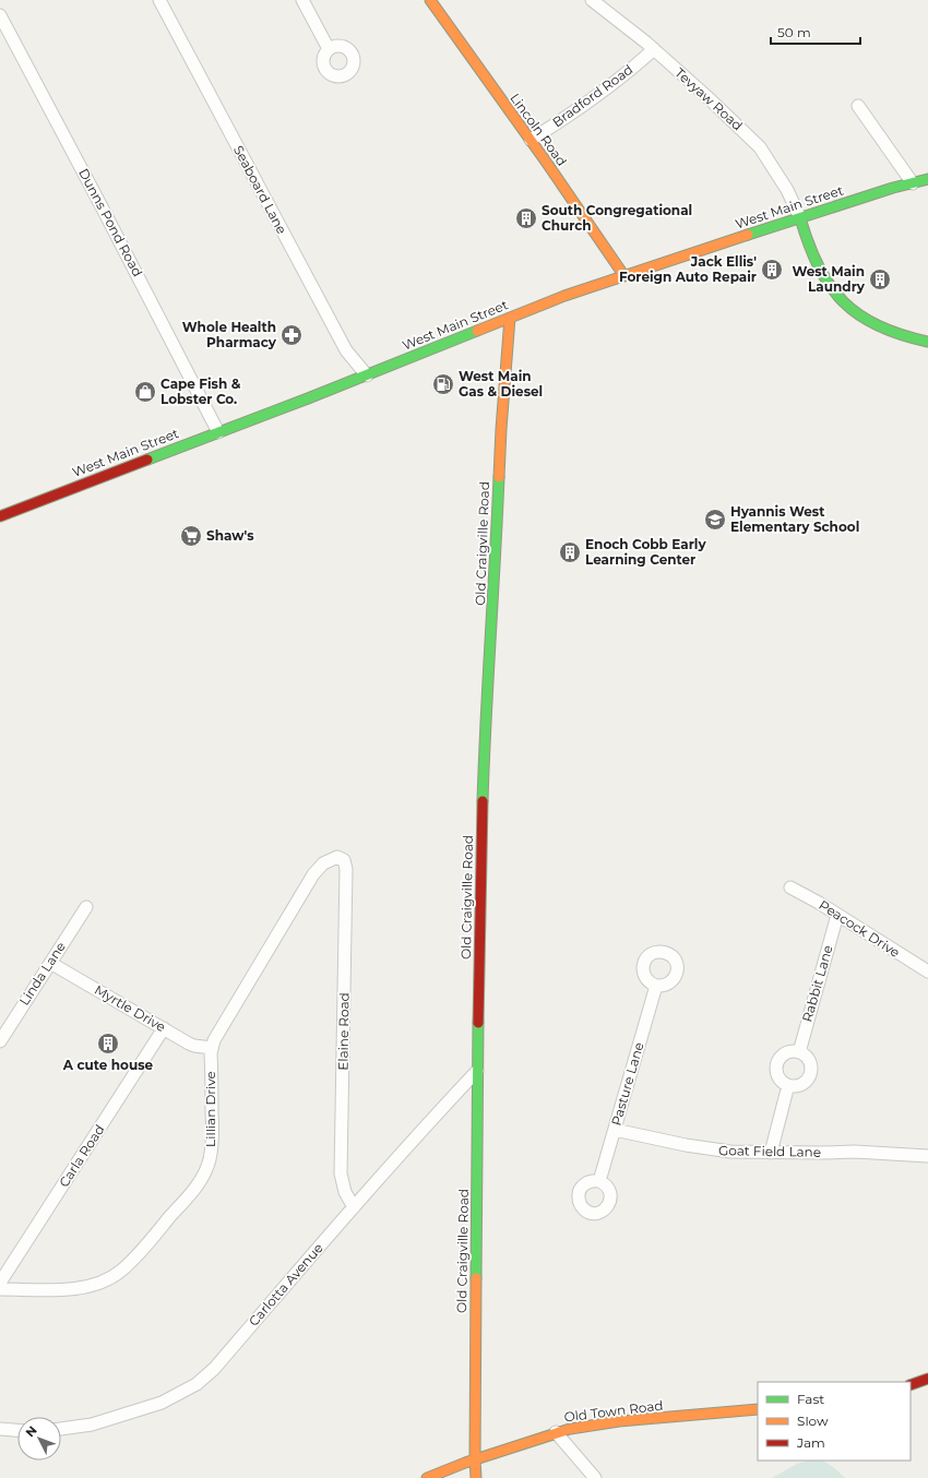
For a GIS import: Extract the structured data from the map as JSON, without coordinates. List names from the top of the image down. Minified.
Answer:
{"streets":{"street":["Bradford Road","Tevyaw Road","Lincoln Road","Seaboard Lane","West Main Street","Dunns Pond Road","Old Craigville Road","Peacock Drive","Linda Lane","Rabbit Lane","Myrtle Drive","Elaine Road","Pasture Lane","Lillian Drive","Goat Field Lane","Carla Road","Carlotta Avenue","Old Town Road"]},"crossings":[["Bradford Road","Tevyaw Road"],["Bradford Road","Lincoln Road"],["Tevyaw Road","West Main Street"],["Lincoln Road","West Main Street"],["Seaboard Lane","West Main Street"],["West Main Street","Dunns Pond Road"],["West Main Street","Old Craigville Road"],["Old Craigville Road","Carlotta Avenue"],["Old Craigville Road","Old Town Road"],["Peacock Drive","Rabbit Lane"],["Linda Lane","Myrtle Drive"],["Myrtle Drive","Lillian Drive"],["Myrtle Drive","Carla Road"],["Elaine Road","Lillian Drive"],["Elaine Road","Carlotta Avenue"],["Pasture Lane","Goat Field Lane"]],"places":{"building":["South Congregational Church","Jack Ellis' Foreign Auto Repair","West Main Laundry","Enoch Cobb Early Learning Center","A cute house"],"pharmacy":["Whole Health Pharmacy"],"fuel station":["West Main Gas & Diesel"],"shop":["Cape Fish & Lobster Co."],"school or university":["Hyannis West Elementary School"],"supermarket":["Shaw's"]},"legend":["Fast","Slow","Jam"],"scale_bar":"50 m","north":"top left"}
